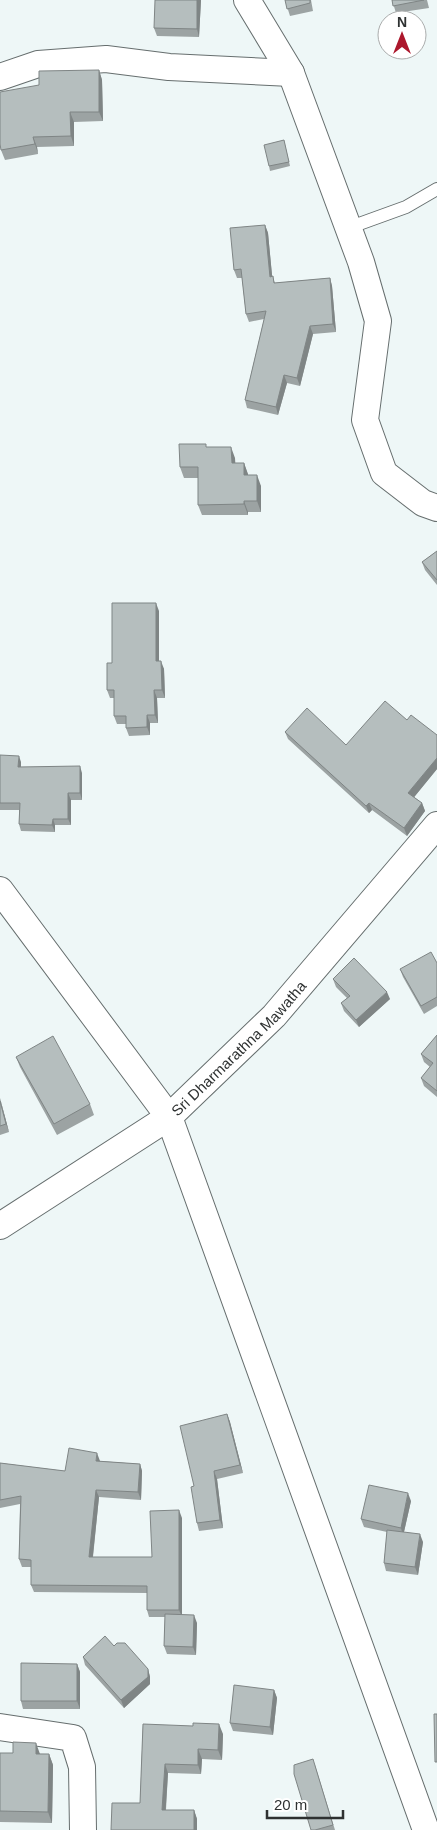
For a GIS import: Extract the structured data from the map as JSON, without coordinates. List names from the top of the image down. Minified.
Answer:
{"streets":{"street":["Sri Dharmarathna Mawatha"]},"scale_bar":"20 m","north":"top"}
